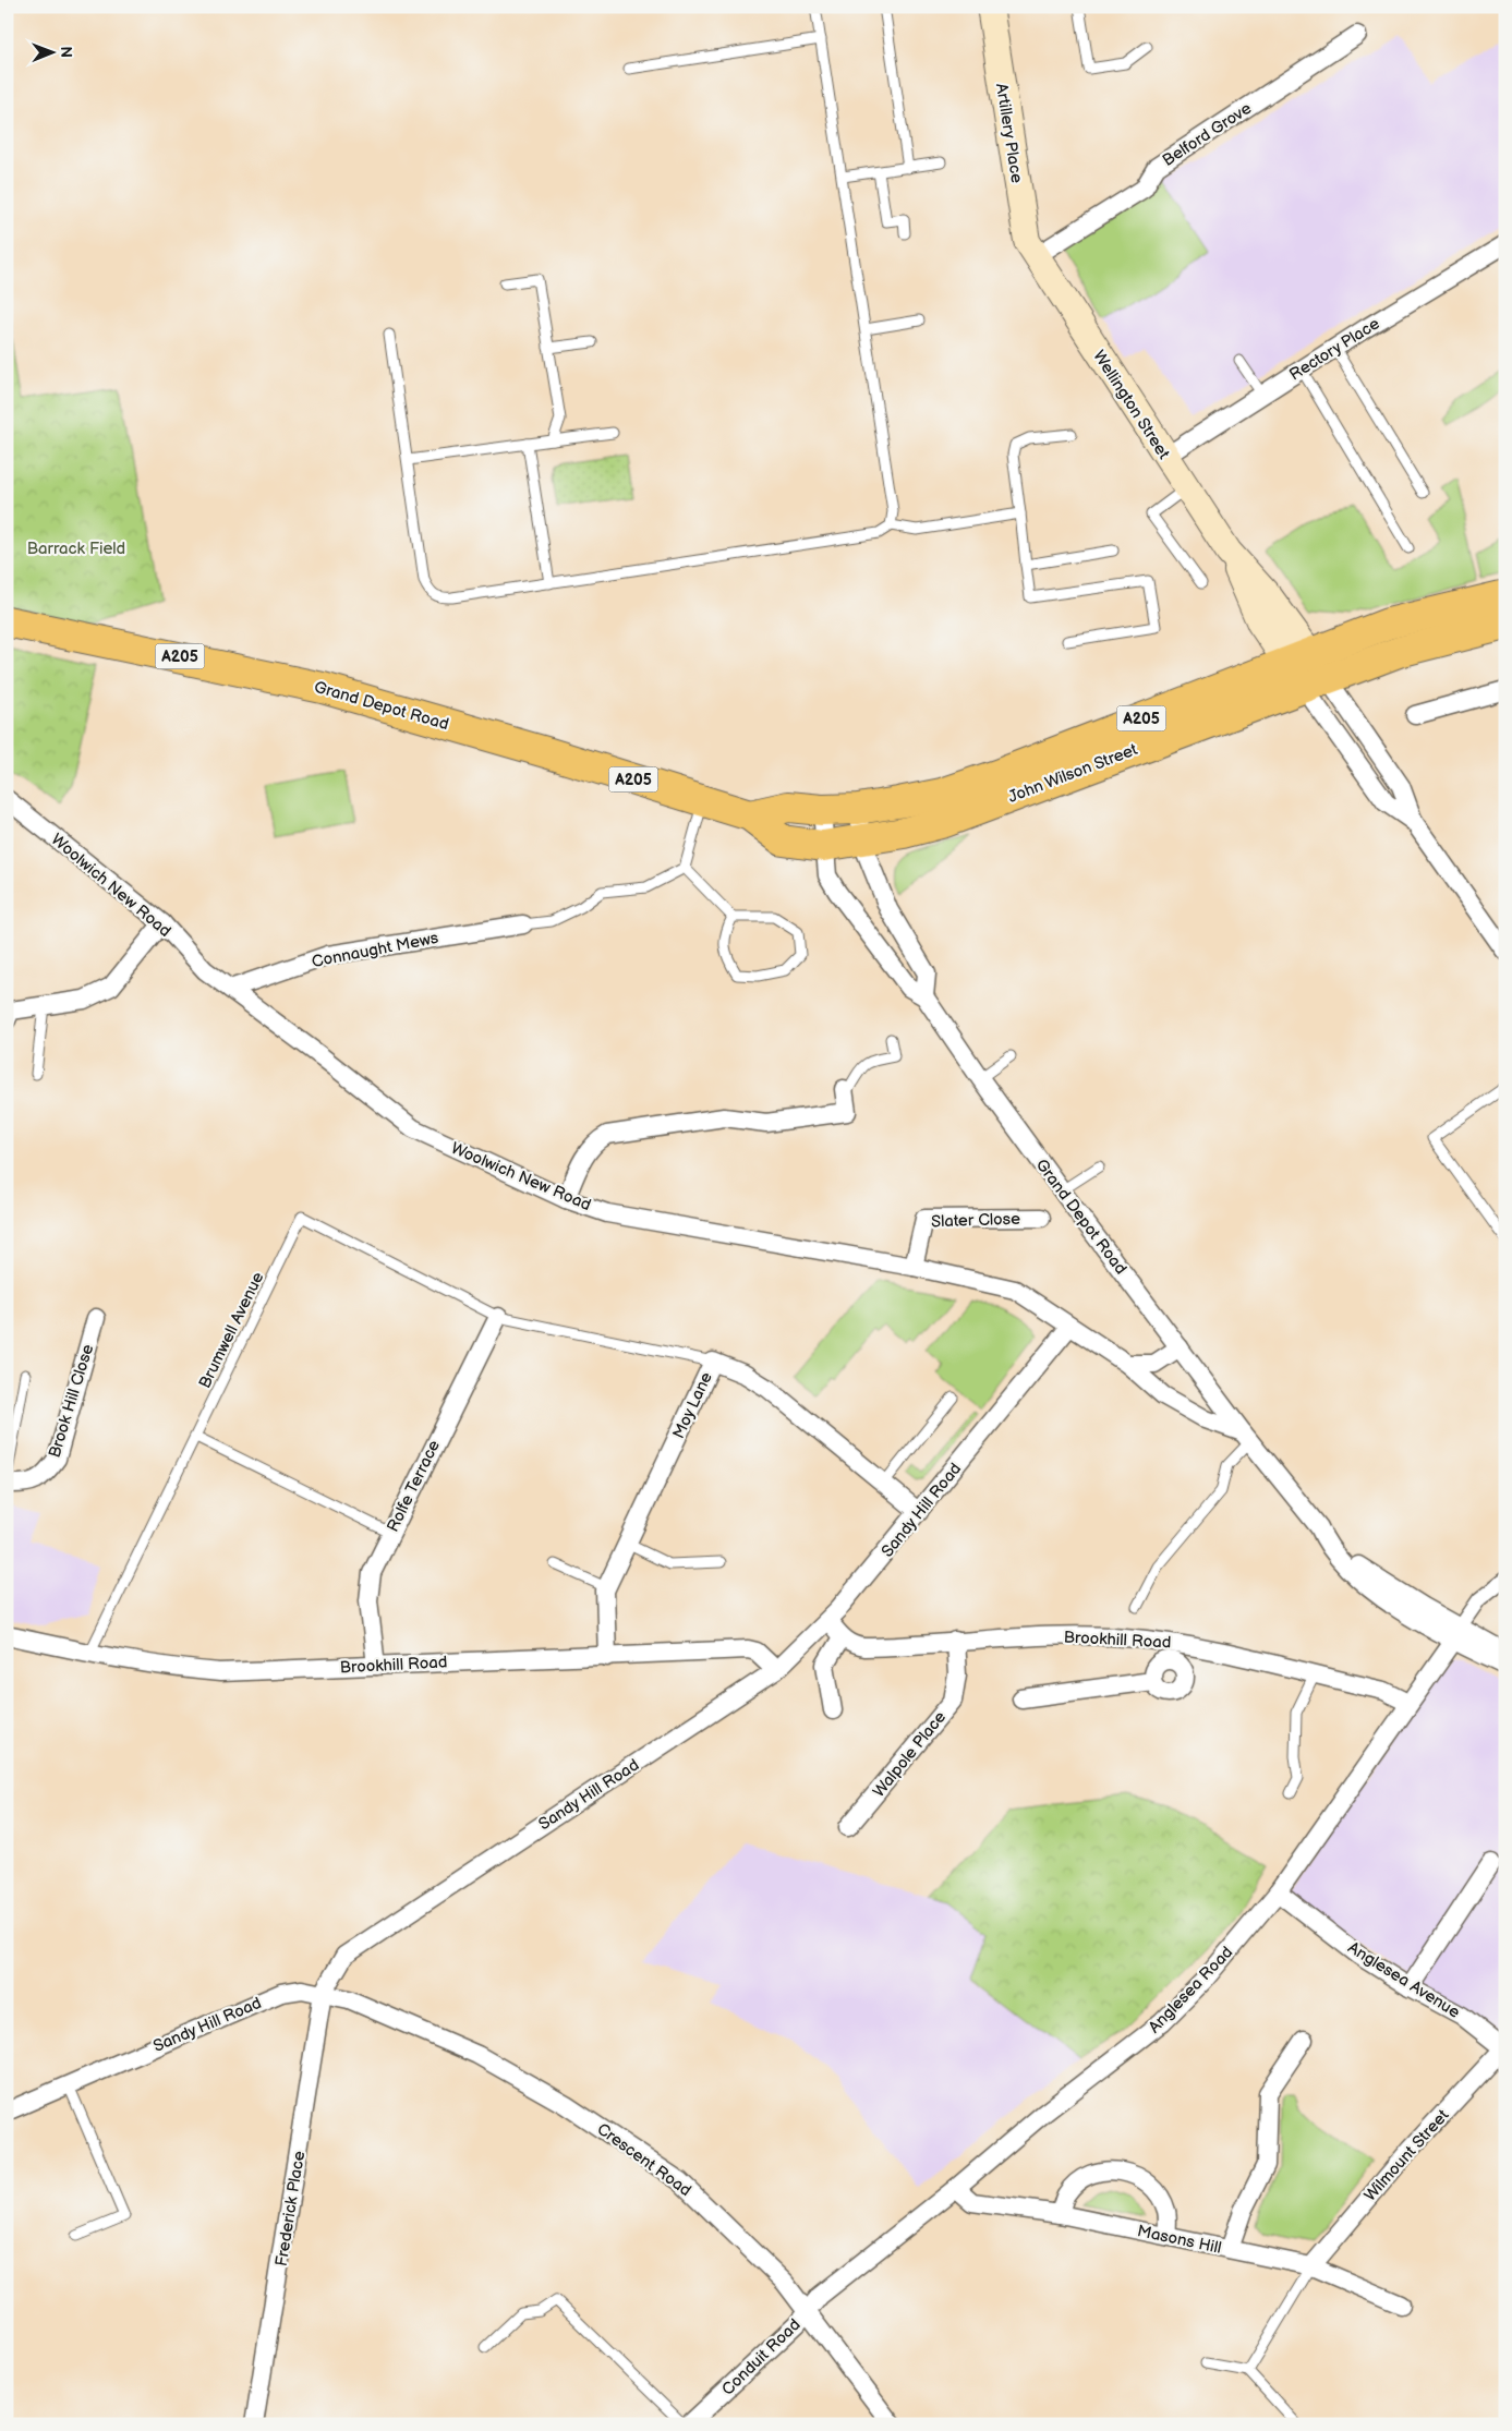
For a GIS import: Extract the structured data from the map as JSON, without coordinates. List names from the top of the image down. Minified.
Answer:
{"streets":{"highway":["A205","Grand Depot Road","John Wilson Street"],"main road":["Artillery Place","Wellington Street"],"street":["Belford Grove","Rectory Place","Woolwich New Road","Connaught Mews","Slater Close","Brook Hill Close","Moy Lane","Rolfe Terrace","Sandy Hill Road","Brookhill Road","Walpole Place","Anglesea Avenue","Anglesea Road","Wilmount Street","Crescent Road","Frederick Place","Masons Hill","Conduit Road"],"lane":["Brumwell Avenue"]},"crossings":[["Artillery Place","Belford Grove"],["Artillery Place","Wellington Street"],["Belford Grove","Wellington Street"],["Rectory Place","Wellington Street"],["Wellington Street","John Wilson Street"],["Grand Depot Road","John Wilson Street"],["Grand Depot Road","Woolwich New Road"],["Woolwich New Road","Connaught Mews"],["Woolwich New Road","Slater Close"],["Woolwich New Road","Sandy Hill Road"],["Brumwell Avenue","Rolfe Terrace"],["Brumwell Avenue","Brookhill Road"],["Moy Lane","Sandy Hill Road"],["Moy Lane","Brookhill Road"],["Rolfe Terrace","Brookhill Road"],["Sandy Hill Road","Brookhill Road"],["Sandy Hill Road","Crescent Road"],["Sandy Hill Road","Frederick Place"],["Brookhill Road","Walpole Place"],["Brookhill Road","Anglesea Road"],["Anglesea Avenue","Anglesea Road"],["Anglesea Avenue","Wilmount Street"],["Anglesea Road","Crescent Road"],["Anglesea Road","Masons Hill"],["Anglesea Road","Conduit Road"],["Wilmount Street","Masons Hill"],["Crescent Road","Frederick Place"],["Crescent Road","Conduit Road"]],"parks":["Barrack Field"],"north":"right"}
